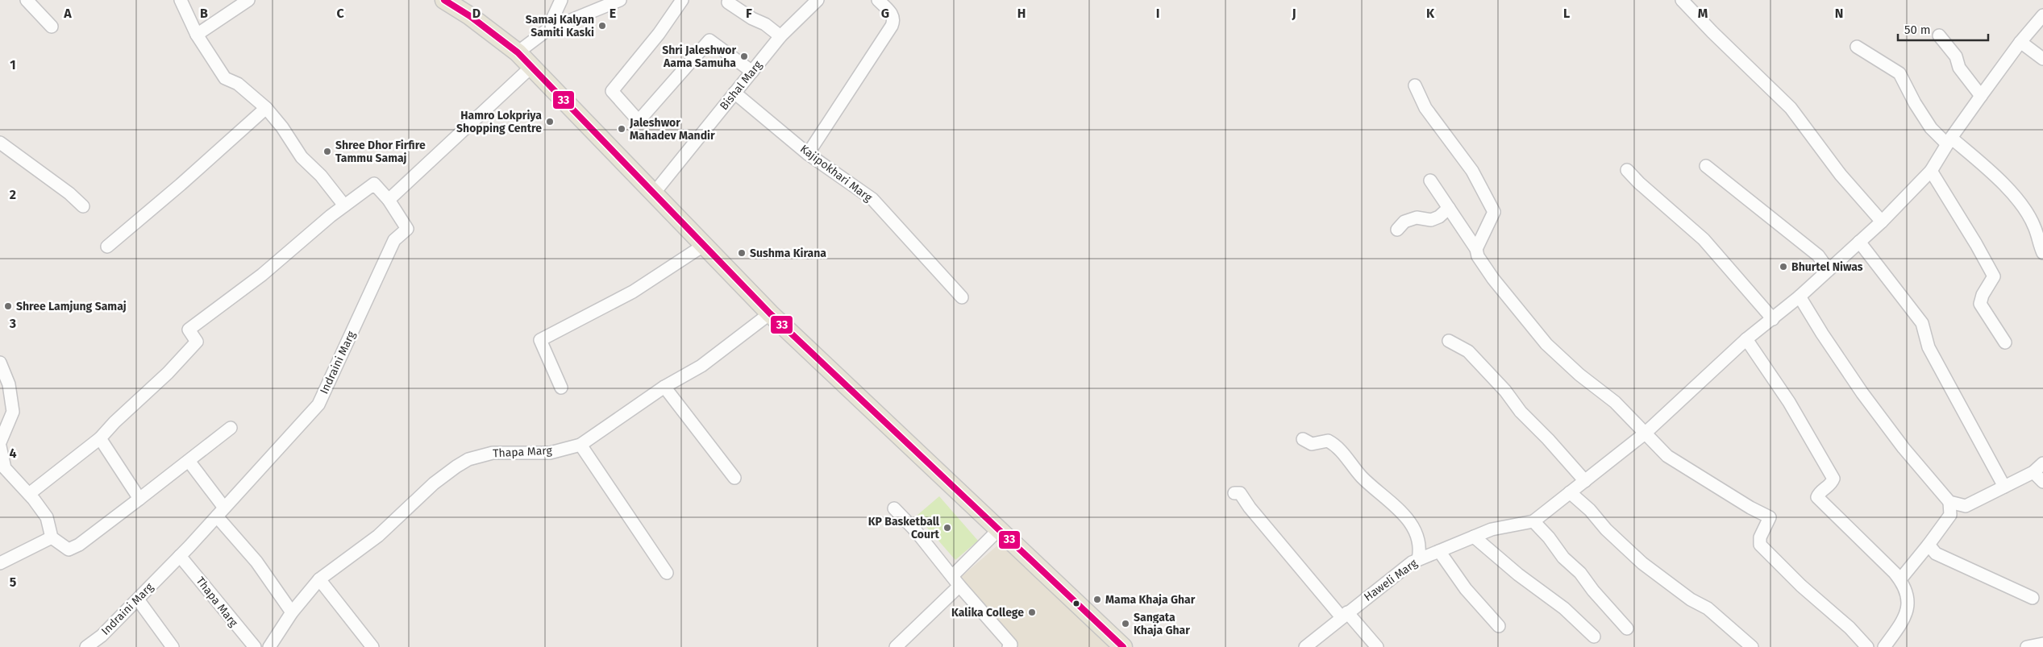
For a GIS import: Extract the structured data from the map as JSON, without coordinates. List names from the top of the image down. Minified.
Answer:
{"streets":{"street":["Bishal Marg","Kajipokhari Marg","Indraini Marg","Thapa Marg","Haweli Marg"]},"crossings":[["Bishal Marg","Kajipokhari Marg"],["Indraini Marg","Thapa Marg"]],"places":["Samaj Kalyan Samiti Kaski","Shri Jaleshwor Aama Samuha","Hamro Lokpriya Shopping Centre","Jaleshwor Mahadev Mandir","Shree Dhor Firfire Tammu Samaj","Sushma Kirana","Bhurtel Niwas","Shree Lamjung Samaj","KP Basketball Court","Mama Khaja Ghar","Kalika College","Sangata Khaja Ghar"],"lines":["transit line 33"],"scale_bar":"50 m","grid":{"columns":["A","B","C","D","E","F","G","H","I","J","K","L","M","N"],"rows":["1","2","3","4","5"]}}
